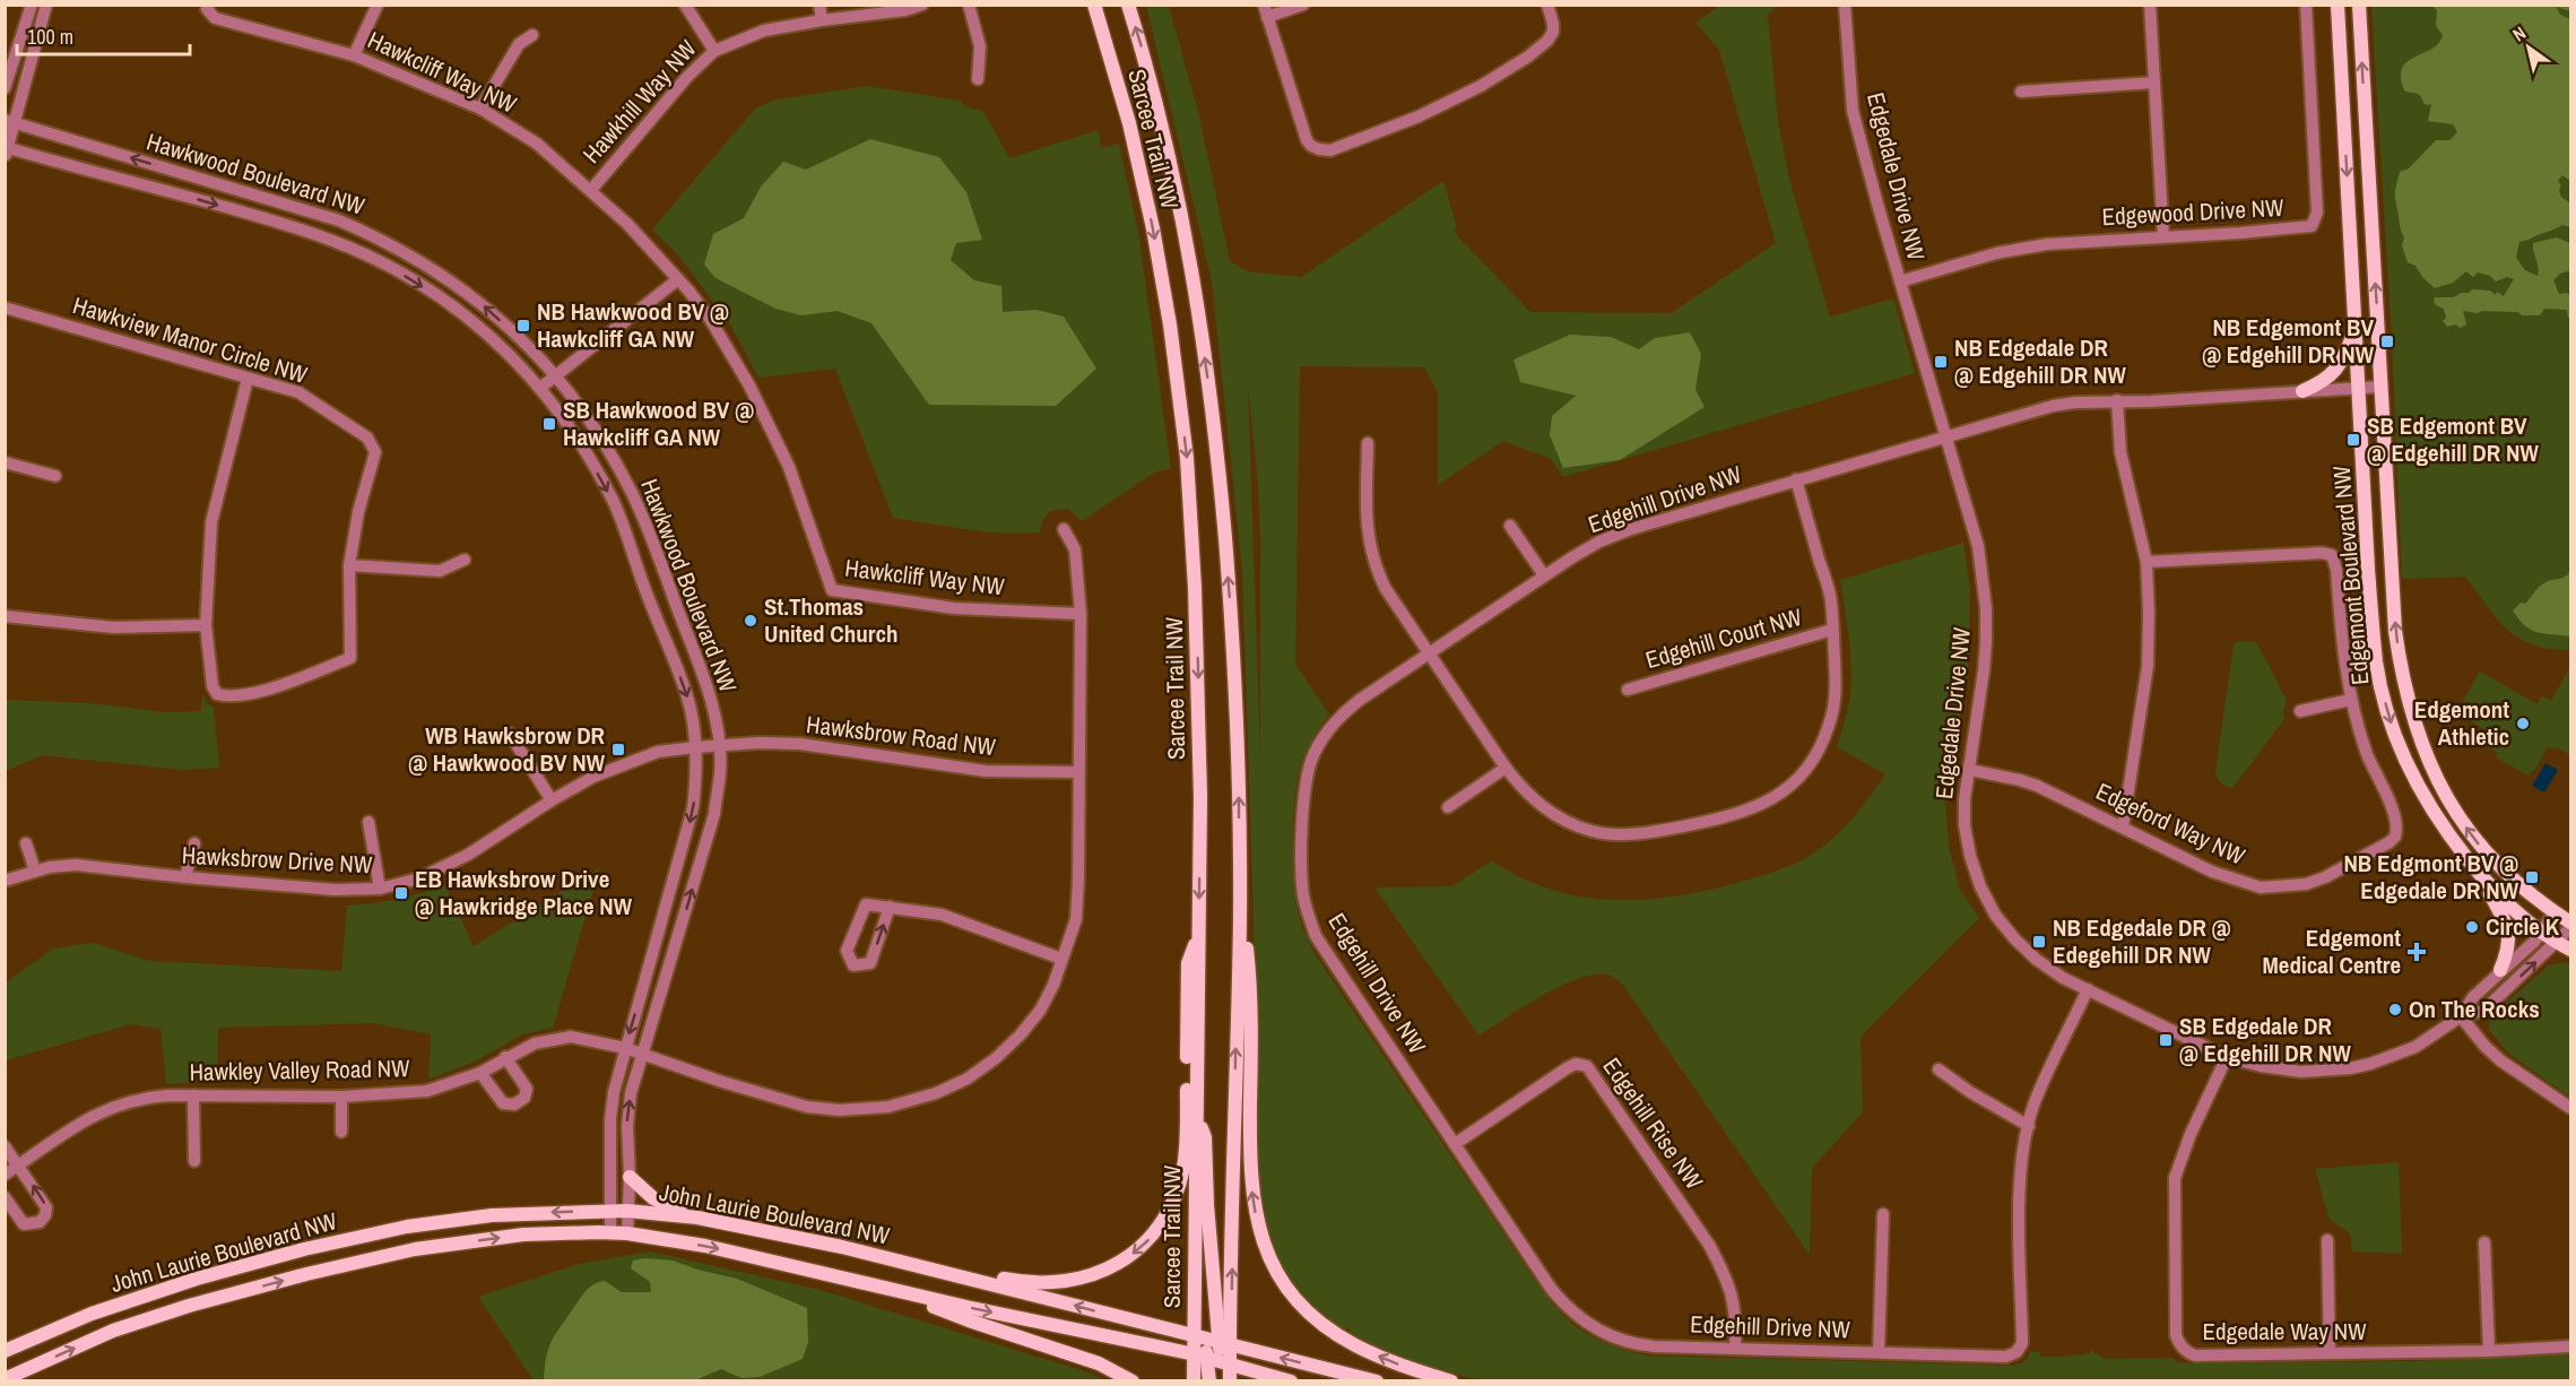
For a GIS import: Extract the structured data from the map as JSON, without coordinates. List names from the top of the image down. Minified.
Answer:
{"streets":{"main road":["Sarcee Trail NW","Edgemont Boulevard NW","John Laurie Boulevard NW"],"street":["Hawkcliff Way NW","Hawkhill Way NW","Hawkwood Boulevard NW","Edgedale Drive NW","Edgewood Drive NW","Hawkview Manor Circle NW","Edgehill Drive NW","Edgehill Court NW","Hawksbrow Road NW","Edgeford Way NW","Hawksbrow Drive NW","Hawkley Valley Road NW","Edgehill Rise NW","Edgedale Way NW"]},"crossings":[["Hawkcliff Way NW","Hawkhill Way NW"],["Sarcee Trail NW","John Laurie Boulevard NW"],["Hawkwood Boulevard NW","Hawksbrow Road NW"],["Hawkwood Boulevard NW","Hawksbrow Drive NW"],["Hawkwood Boulevard NW","Hawkley Valley Road NW"],["Hawkwood Boulevard NW","John Laurie Boulevard NW"],["Edgedale Drive NW","Edgewood Drive NW"],["Edgedale Drive NW","Edgehill Drive NW"],["Edgedale Drive NW","Edgemont Boulevard NW"],["Edgedale Drive NW","Edgeford Way NW"],["Edgedale Drive NW","Edgedale Way NW"],["Edgehill Drive NW","Edgemont Boulevard NW"],["Edgehill Drive NW","Edgehill Rise NW"],["Hawksbrow Road NW","Hawksbrow Drive NW"]],"places":{"transit":["NB Hawkwood BV @ Hawkcliff GA NW","NB Edgemont BV @ Edgehill DR NW","NB Edgedale DR @ Edgehill DR NW","SB Hawkwood BV @ Hawkcliff GA NW","SB Edgemont BV @ Edgehill DR NW","WB Hawksbrow DR @ Hawkwood BV NW","NB Edgmont BV @ Edgedale DR NW","EB Hawksbrow Drive @ Hawkridge Place NW","NB Edgedale DR @ Edegehill DR NW","SB Edgedale DR @ Edgehill DR NW"],"other":["St.Thomas United Church","Edgemont Athletic","Circle K","On The Rocks"],"health":["Edgemont Medical Centre"]},"scale_bar":"100 m","north":"top left"}
